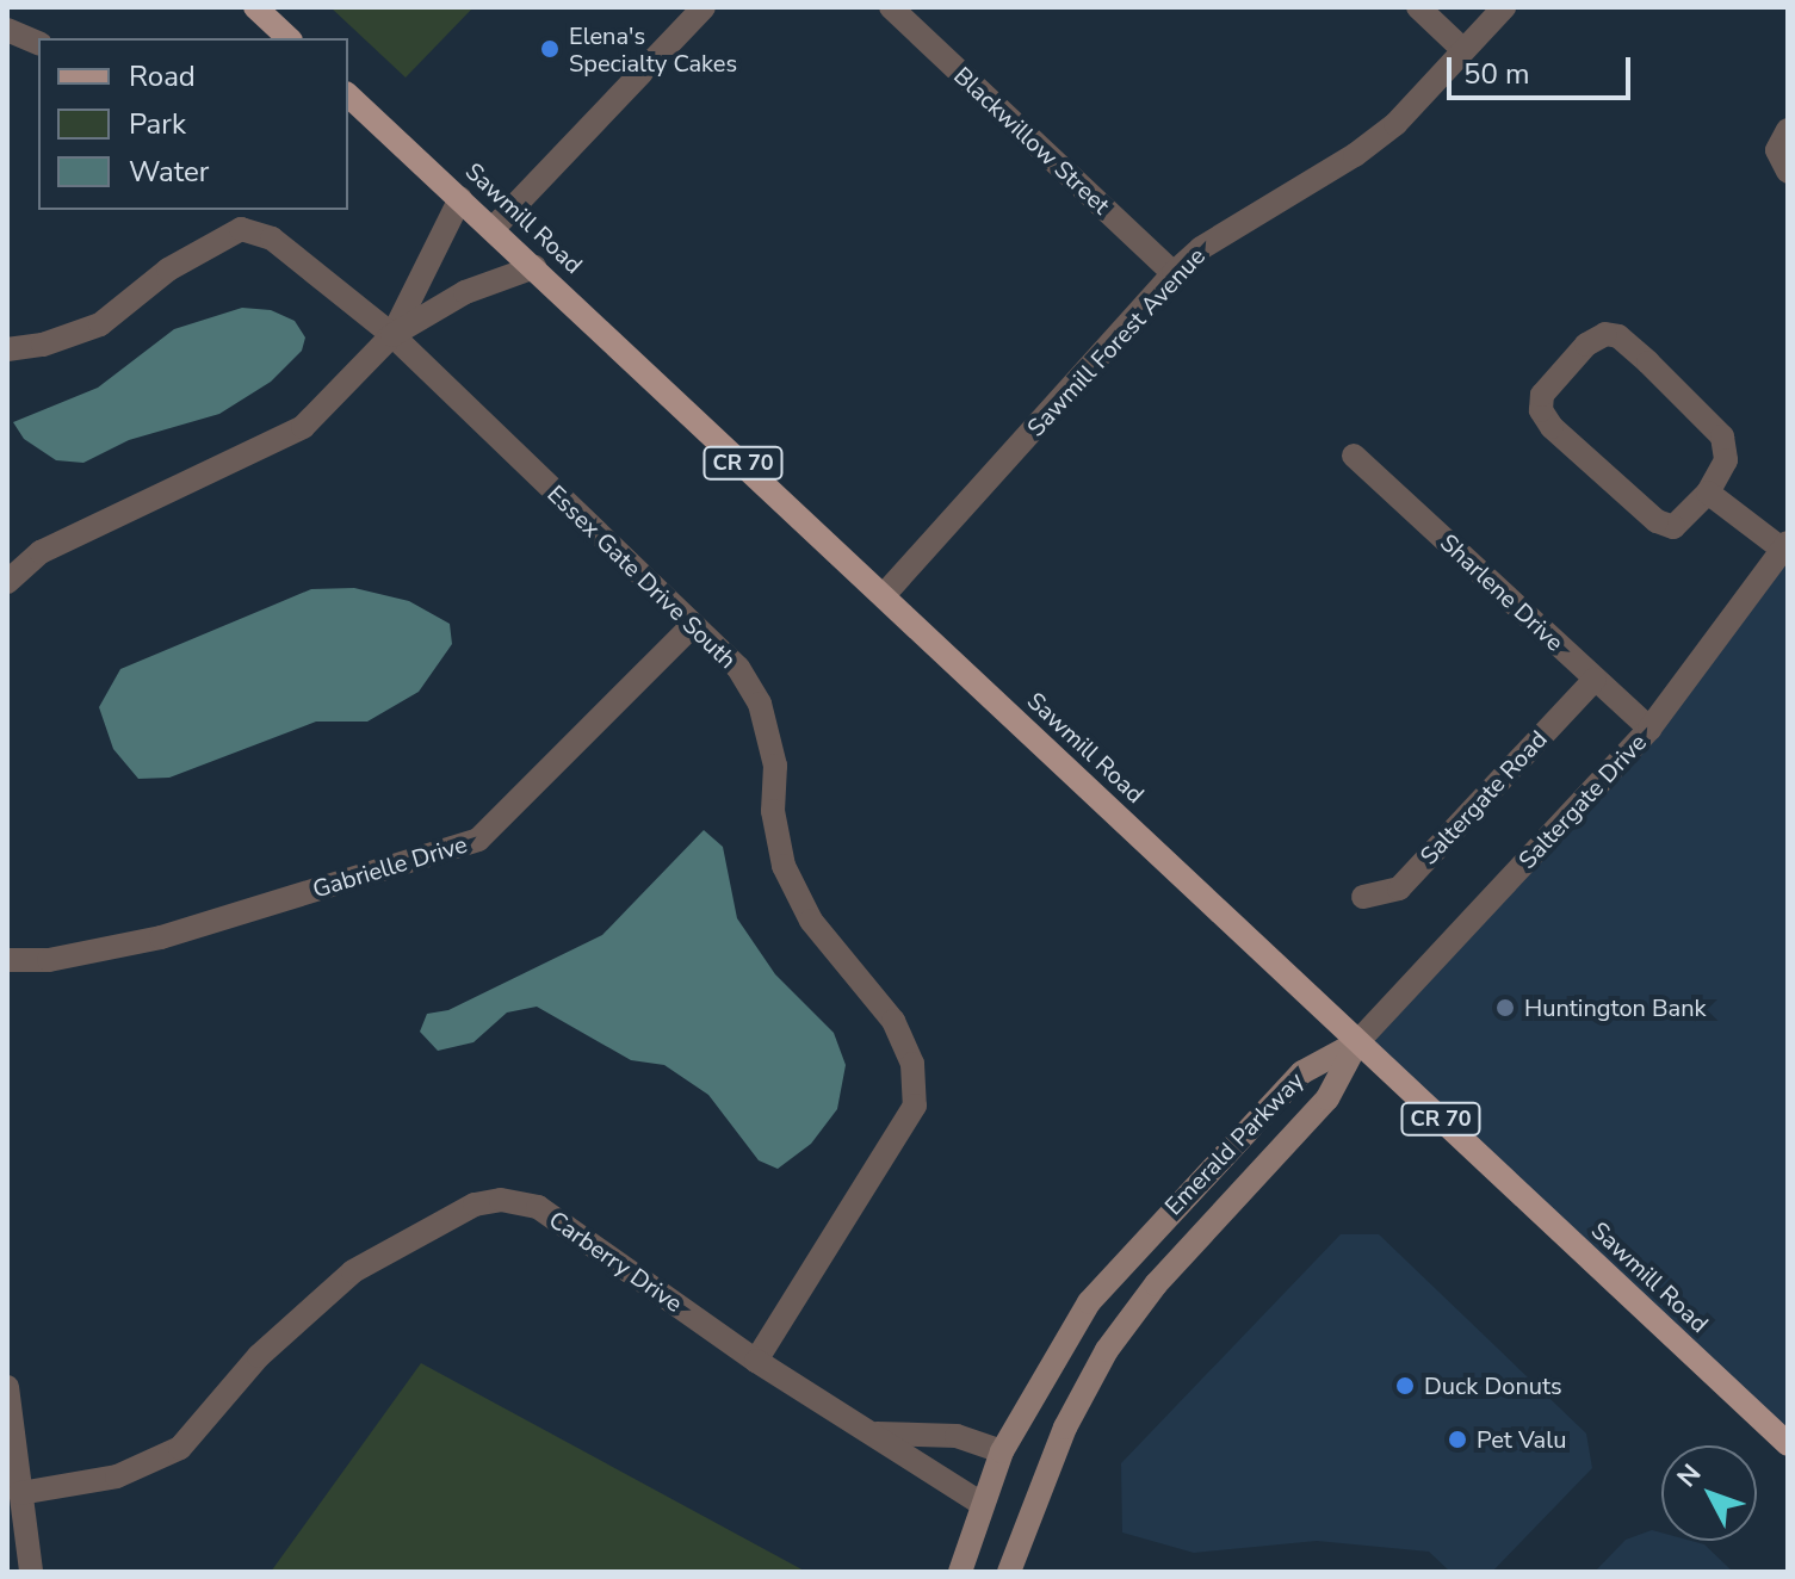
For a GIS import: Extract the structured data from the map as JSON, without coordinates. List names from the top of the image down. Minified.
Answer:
{"streets":{"main road":["Sawmill Road","CR 70","Emerald Parkway"],"street":["Blackwillow Street","Sawmill Forest Avenue","Essex Gate Drive South","Sharlene Drive","Saltergate Road","Saltergate Drive","Gabrielle Drive","Carberry Drive"]},"crossings":[["Blackwillow Street","Sawmill Forest Avenue"],["Sawmill Road","Sawmill Forest Avenue"],["Sawmill Road","Saltergate Drive"],["Sawmill Road","Emerald Parkway"],["Essex Gate Drive South","Gabrielle Drive"],["Essex Gate Drive South","Carberry Drive"],["Sharlene Drive","Saltergate Road"],["Sharlene Drive","Saltergate Drive"],["Saltergate Drive","Emerald Parkway"],["Emerald Parkway","Carberry Drive"]],"places":["Elena's Specialty Cakes","Huntington Bank","Duck Donuts","Pet Valu"],"legend":["Road","Park","Water"],"scale_bar":"50 m","north":"top left"}
